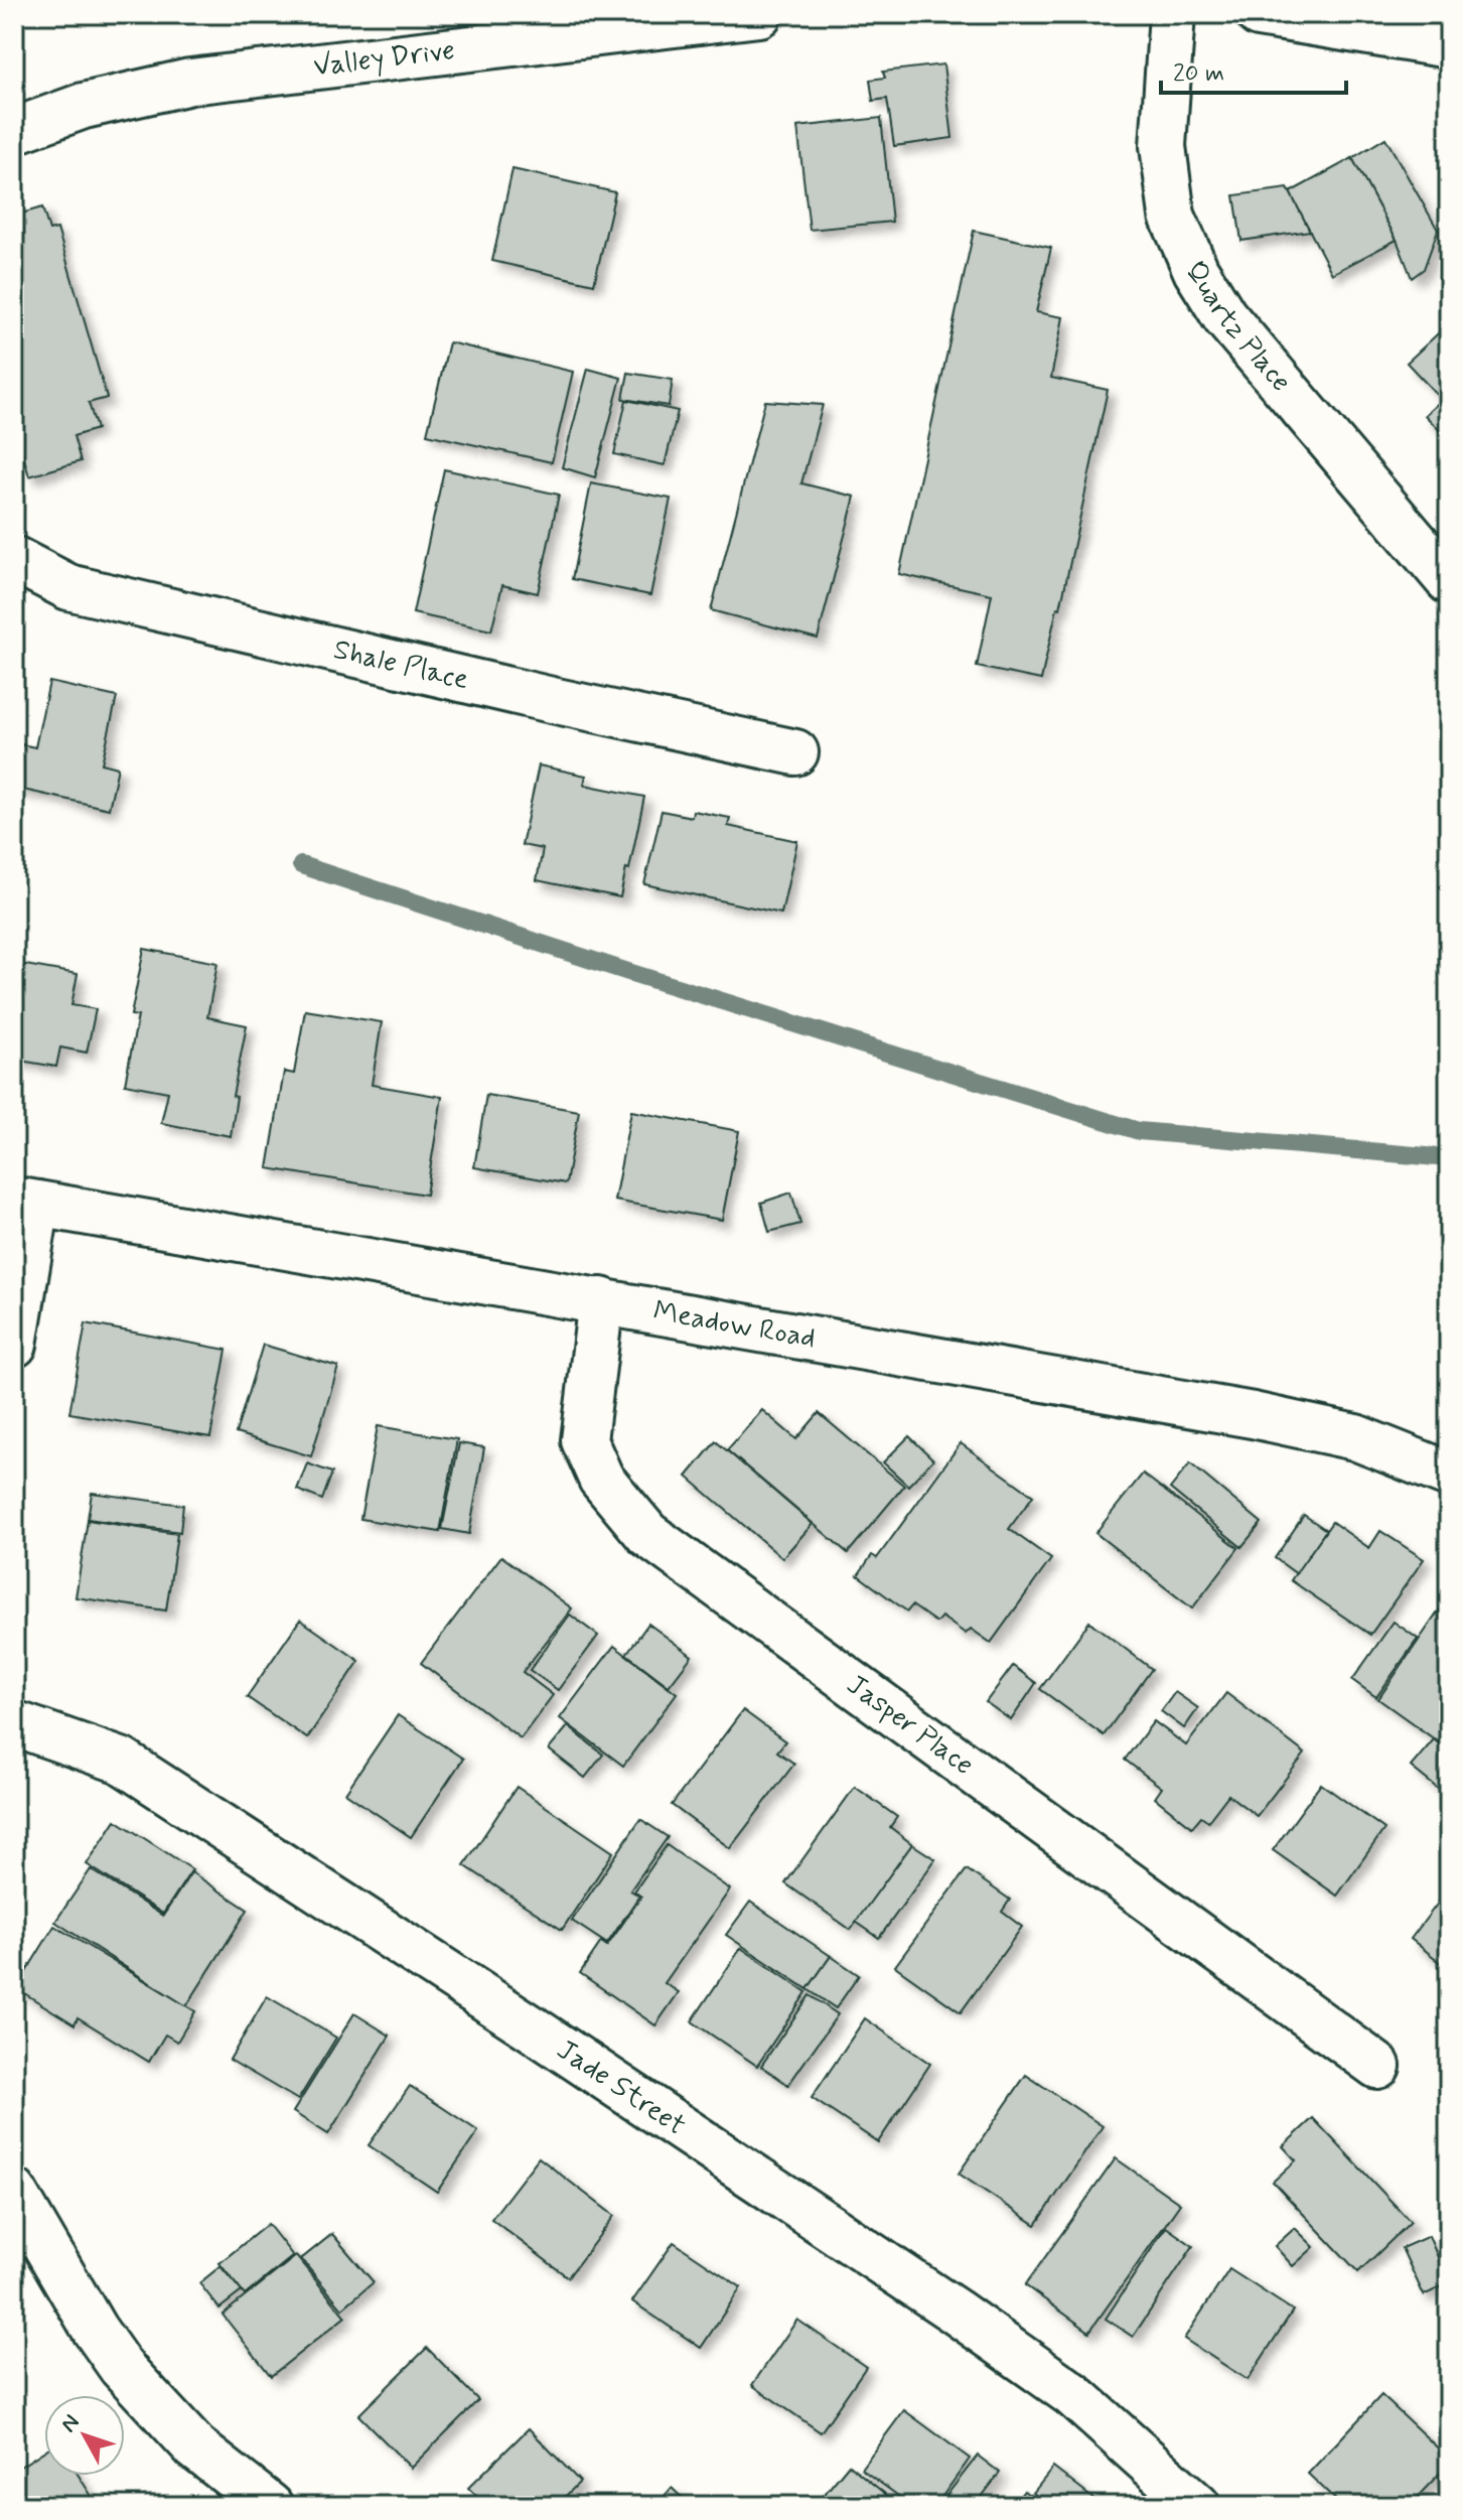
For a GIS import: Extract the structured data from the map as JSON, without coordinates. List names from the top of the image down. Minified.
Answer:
{"streets":{"street":["Valley Drive","Quartz Place","Shale Place","Meadow Road","Jasper Place","Jade Street"]},"crossings":[["Meadow Road","Jasper Place"]],"scale_bar":"20 m","north":"top left"}
